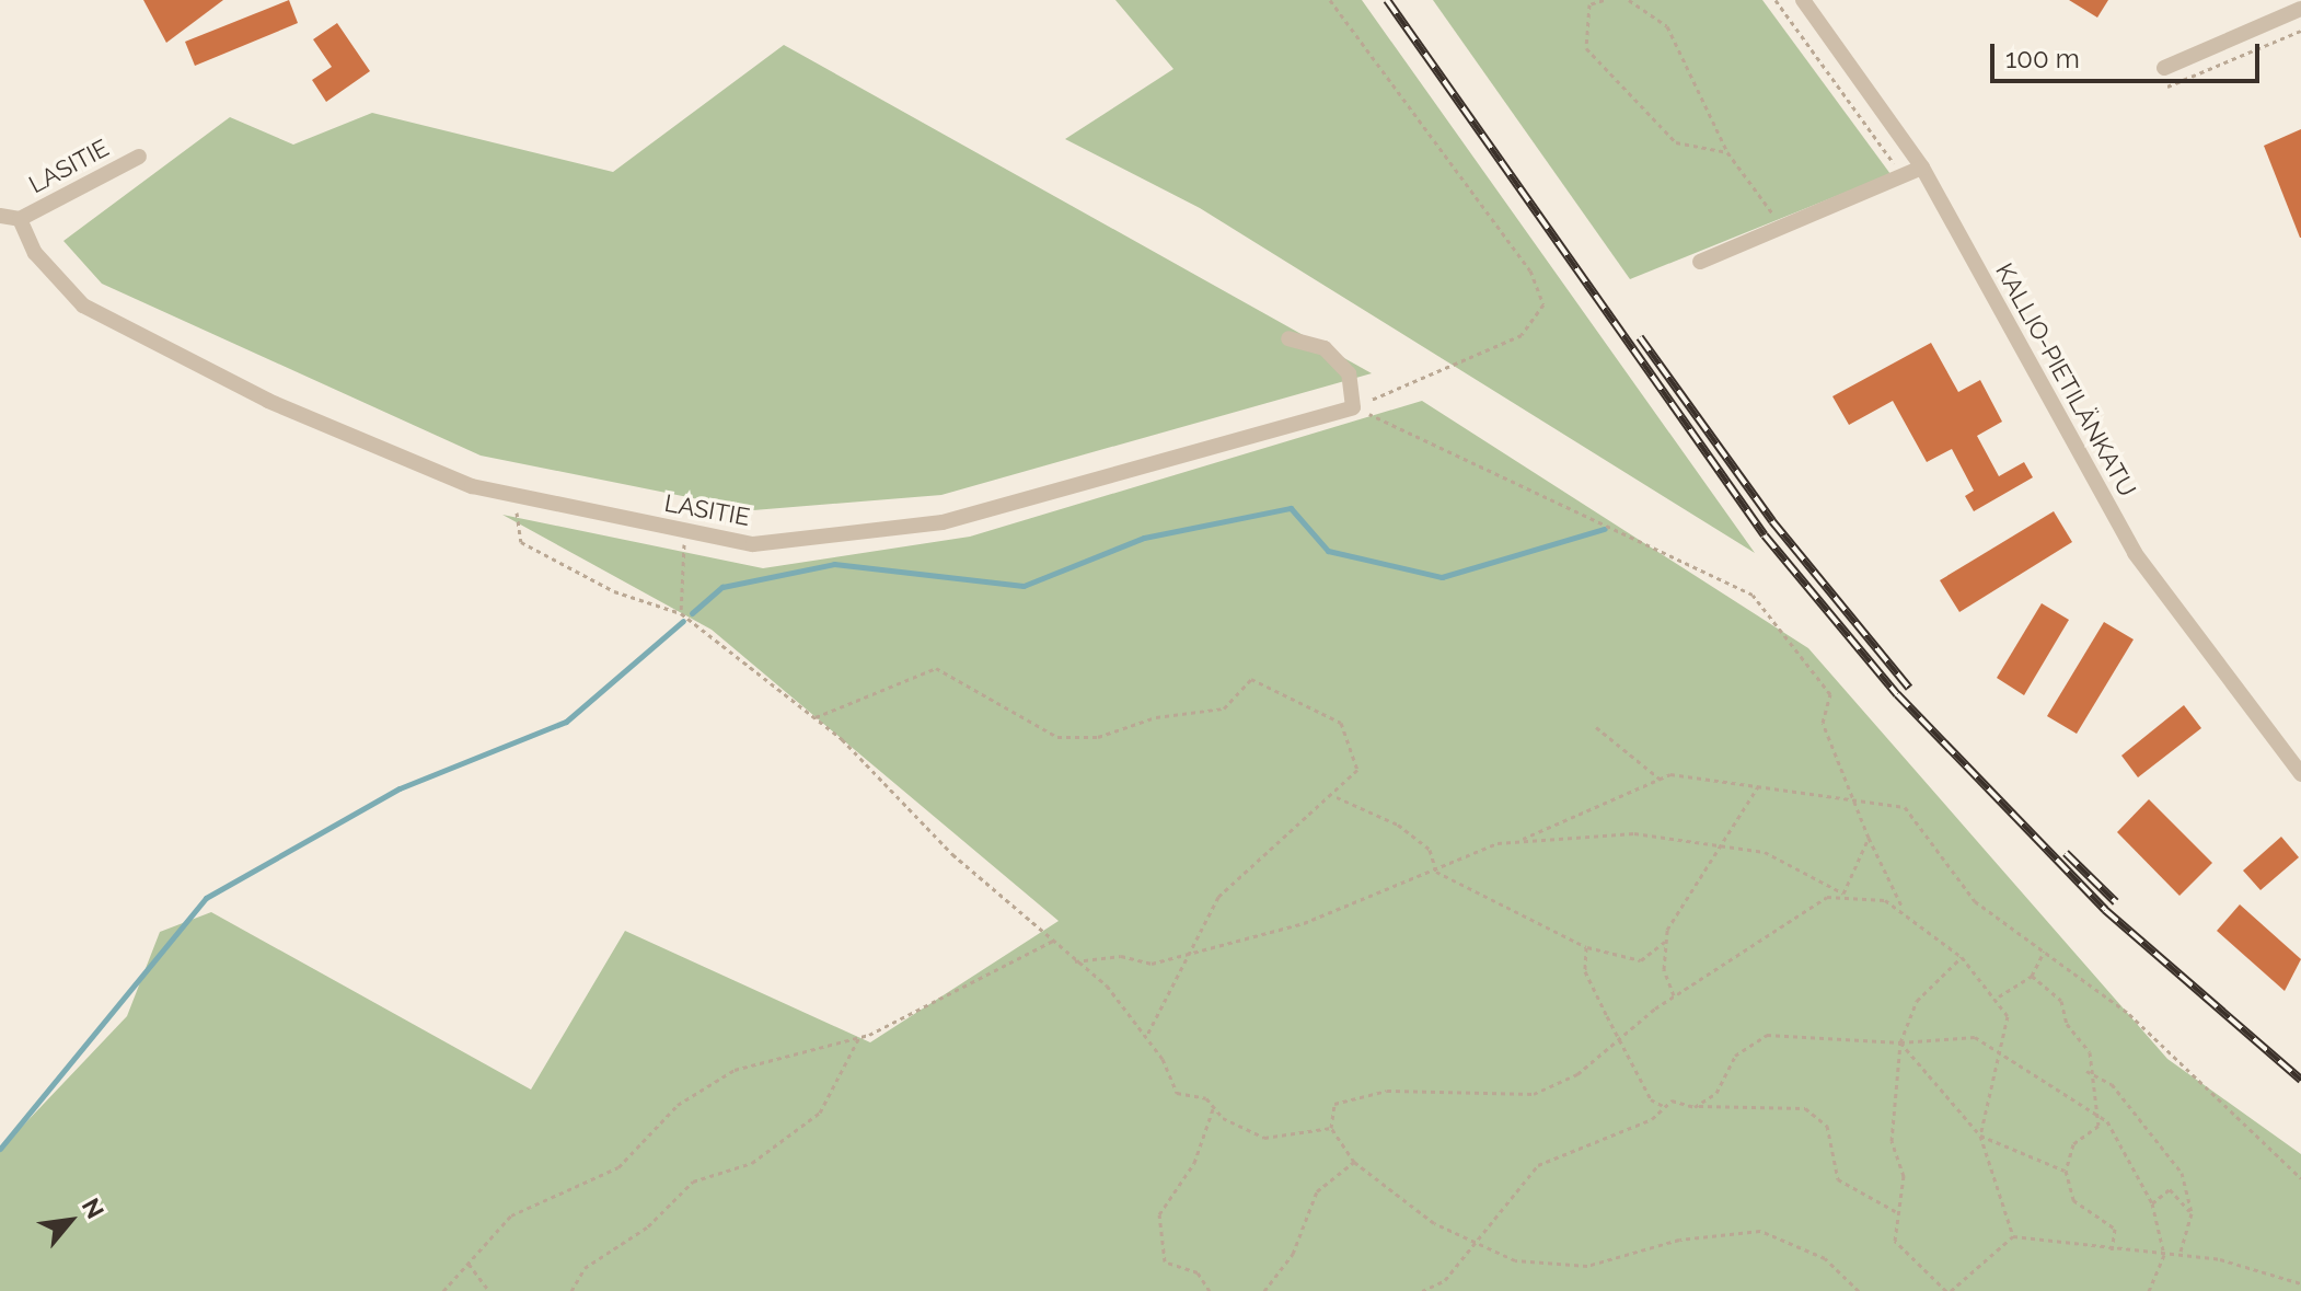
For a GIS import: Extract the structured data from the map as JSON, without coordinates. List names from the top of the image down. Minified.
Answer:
{"streets":{"street":["LASITIE","KALLIO-PIETILÄNKATU"]},"scale_bar":"100 m","north":"top right"}
